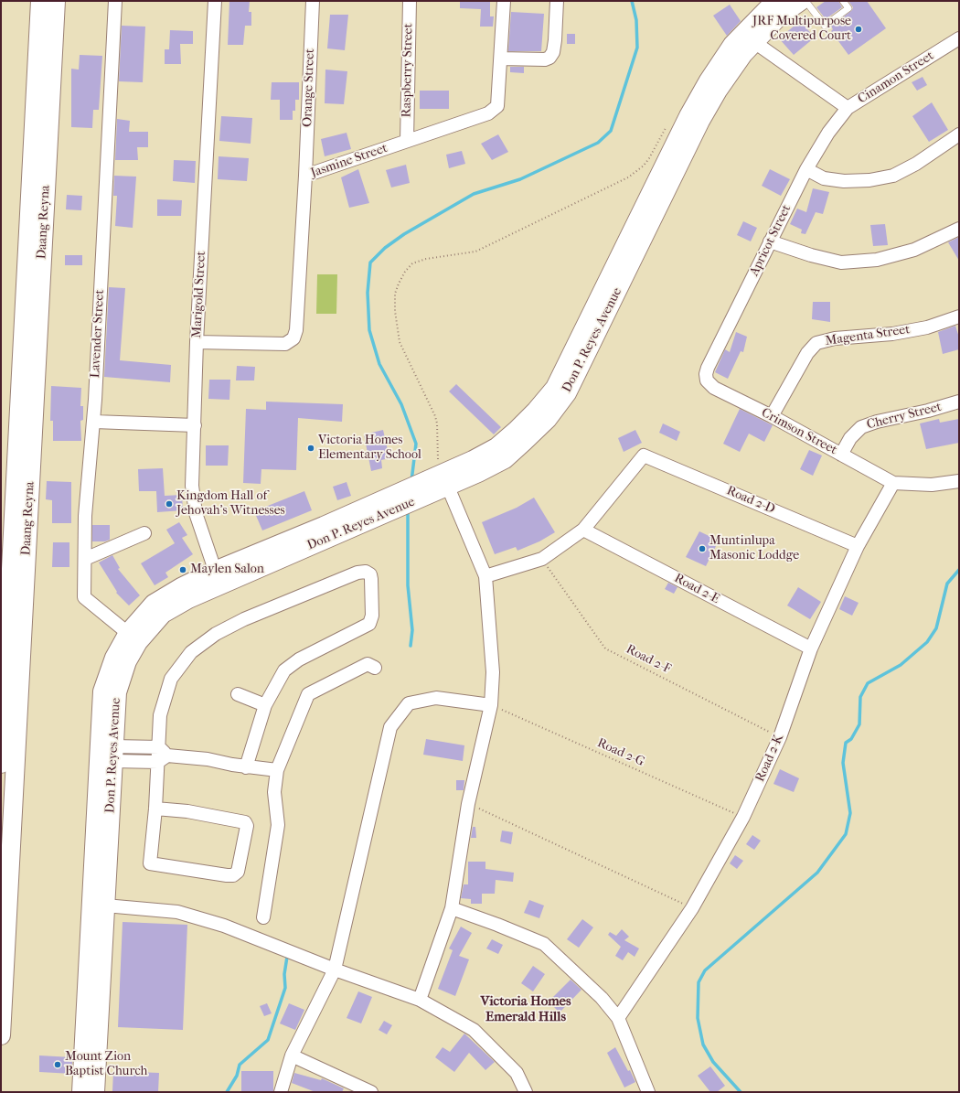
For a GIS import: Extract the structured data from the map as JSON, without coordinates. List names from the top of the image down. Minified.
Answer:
{"streets":{"street":["Raspberry Street","Cinamon Street","Orange Street","Jasmine Street","Daang Reyna","Apricot Street","Marigold Street","Lavender Street","Magenta Street","Don P. Reyes Avenue","Cherry Street","Crimson Street","Road 2-D","Road 2-E","Road 2-K"],"path":["Road 2-F","Road 2-G"]},"crossings":[["Raspberry Street","Jasmine Street"],["Cinamon Street","Apricot Street"],["Cinamon Street","Don P. Reyes Avenue"],["Orange Street","Jasmine Street"],["Jasmine Street","Marigold Street"],["Apricot Street","Crimson Street"],["Marigold Street","Don P. Reyes Avenue"],["Lavender Street","Don P. Reyes Avenue"],["Magenta Street","Crimson Street"],["Cherry Street","Crimson Street"],["Crimson Street","Road 2-K"],["Road 2-D","Road 2-E"],["Road 2-D","Road 2-K"],["Road 2-E","Road 2-K"],["Road 2-F","Road 2-K"],["Road 2-G","Road 2-K"]],"districts":["Victoria Homes Emerald Hills"],"places":["JRF Multipurpose Covered Court","Victoria Homes Elementary School","Kingdom Hall of Jehovah's Witnesses","Muntinlupa Masonic Loddge","Maylen Salon","Mount Zion Baptist Church"]}
